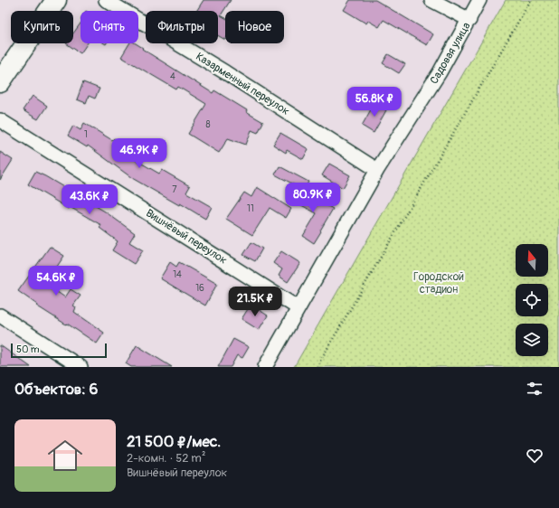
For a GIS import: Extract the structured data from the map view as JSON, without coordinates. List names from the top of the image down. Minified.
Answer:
{"streets":{"street":["Садовая улица","Казарменный переулок","Вишнёвый переулок"]},"crossings":[["Садовая улица","Казарменный переулок"],["Садовая улица","Вишнёвый переулок"]],"parks":["Городской стадион"],"house_numbers":["4","8","1","7","11","14","16"],"scale_bar":"50 m","north":"top","page":{"chip":["Купить","Снять","Фильтры","Новое"],"price":["56.8K ₽","46.9K ₽","80.9K ₽","43.6K ₽","54.6K ₽","21.5K ₽"],"scale":"50 m","heading":"Объектов: 6","list":[{"name":"21 500 ₽/мес.","note":"2-комн. · 52 m² · Вишнёвый переулок"}]}}
